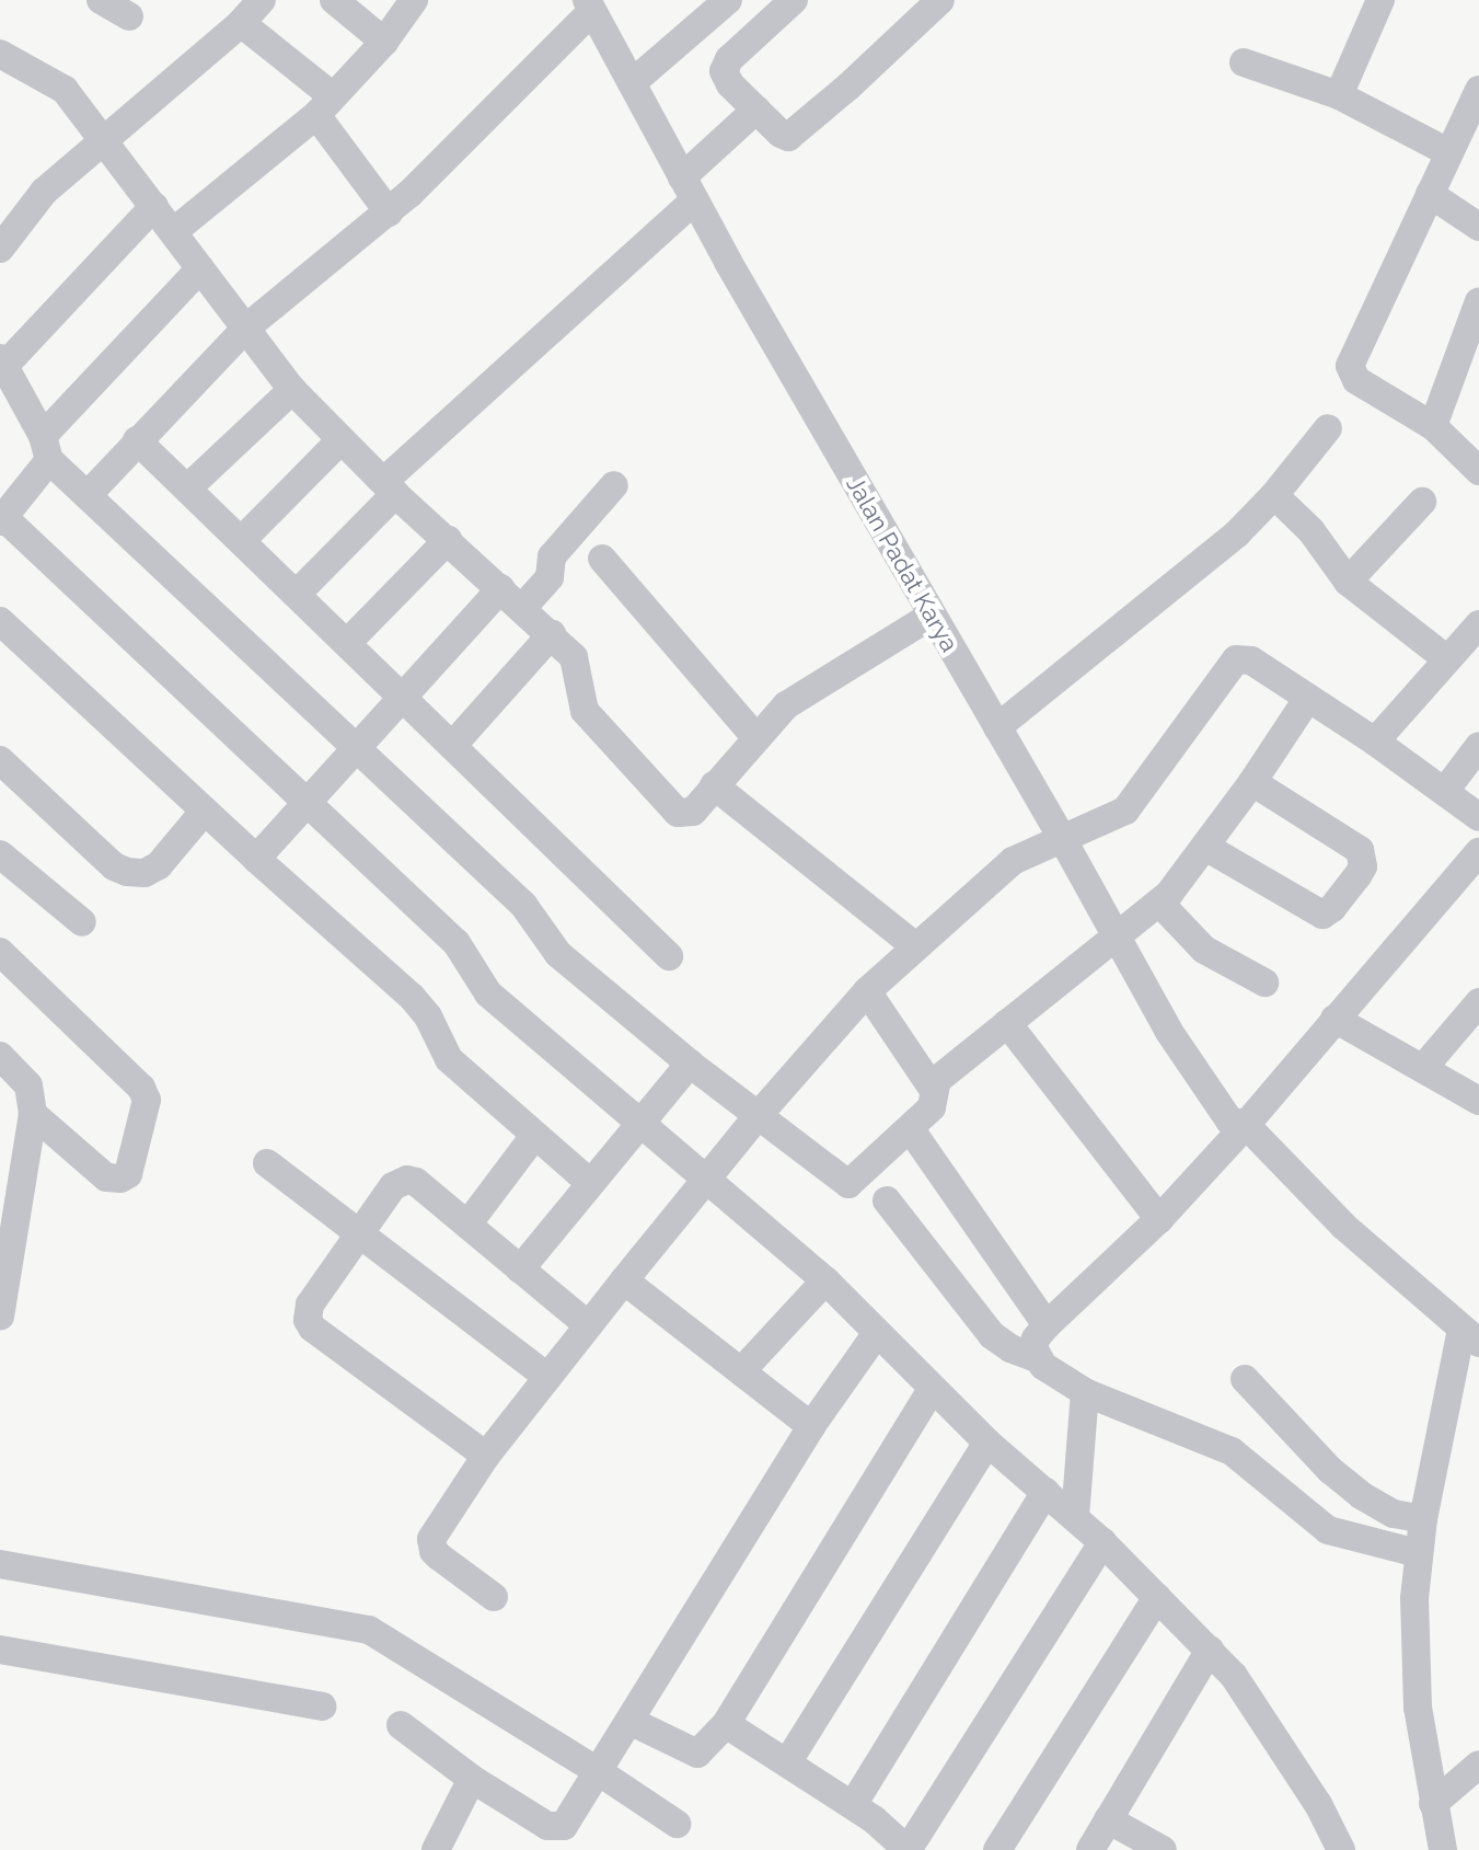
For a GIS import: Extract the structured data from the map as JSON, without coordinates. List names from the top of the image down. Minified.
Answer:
{"streets":{"street":["Jalan Padat Karya"]}}
